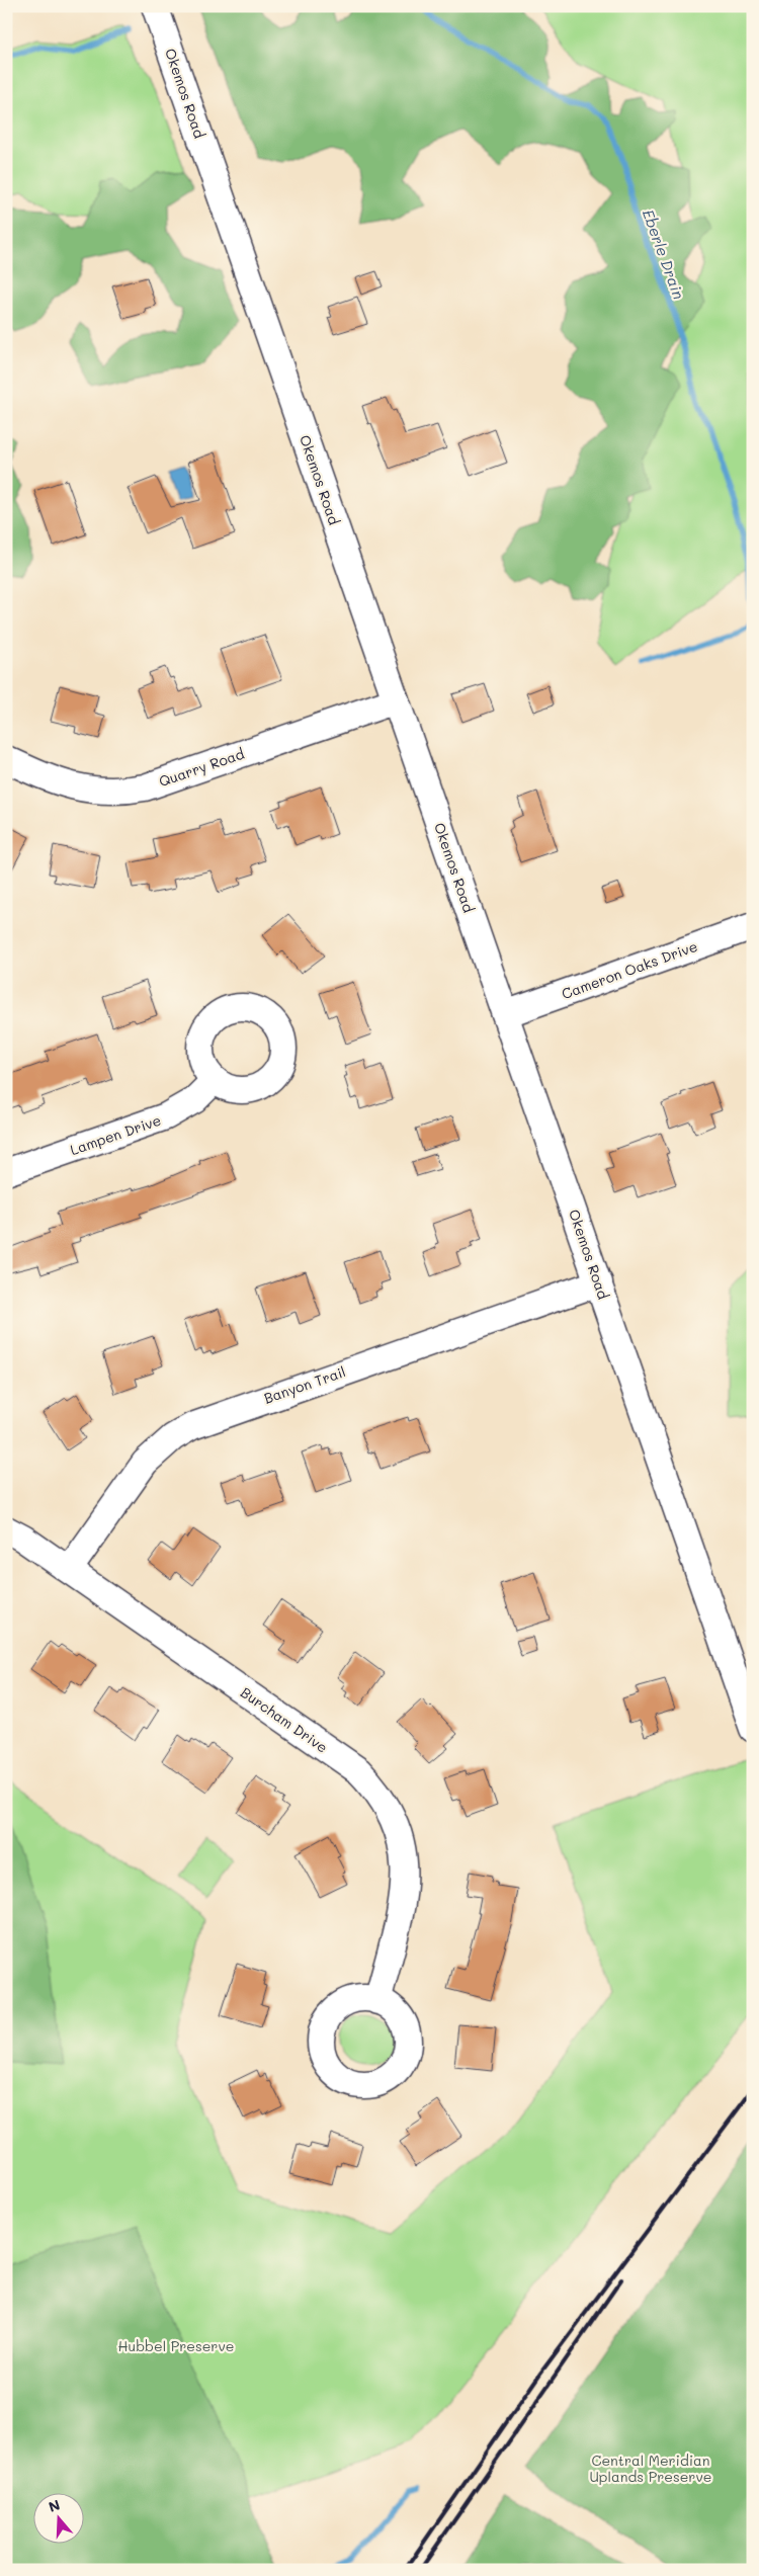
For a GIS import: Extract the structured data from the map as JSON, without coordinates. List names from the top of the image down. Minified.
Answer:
{"streets":{"street":["Okemos Road","Quarry Road","Cameron Oaks Drive","Lampen Drive","Banyon Trail","Burcham Drive"]},"crossings":[["Okemos Road","Quarry Road"],["Okemos Road","Cameron Oaks Drive"],["Okemos Road","Banyon Trail"],["Banyon Trail","Burcham Drive"]],"water":["Eberle Drain"],"parks":["Hubbel Preserve","Central Meridian Uplands Preserve"],"north":"top"}
